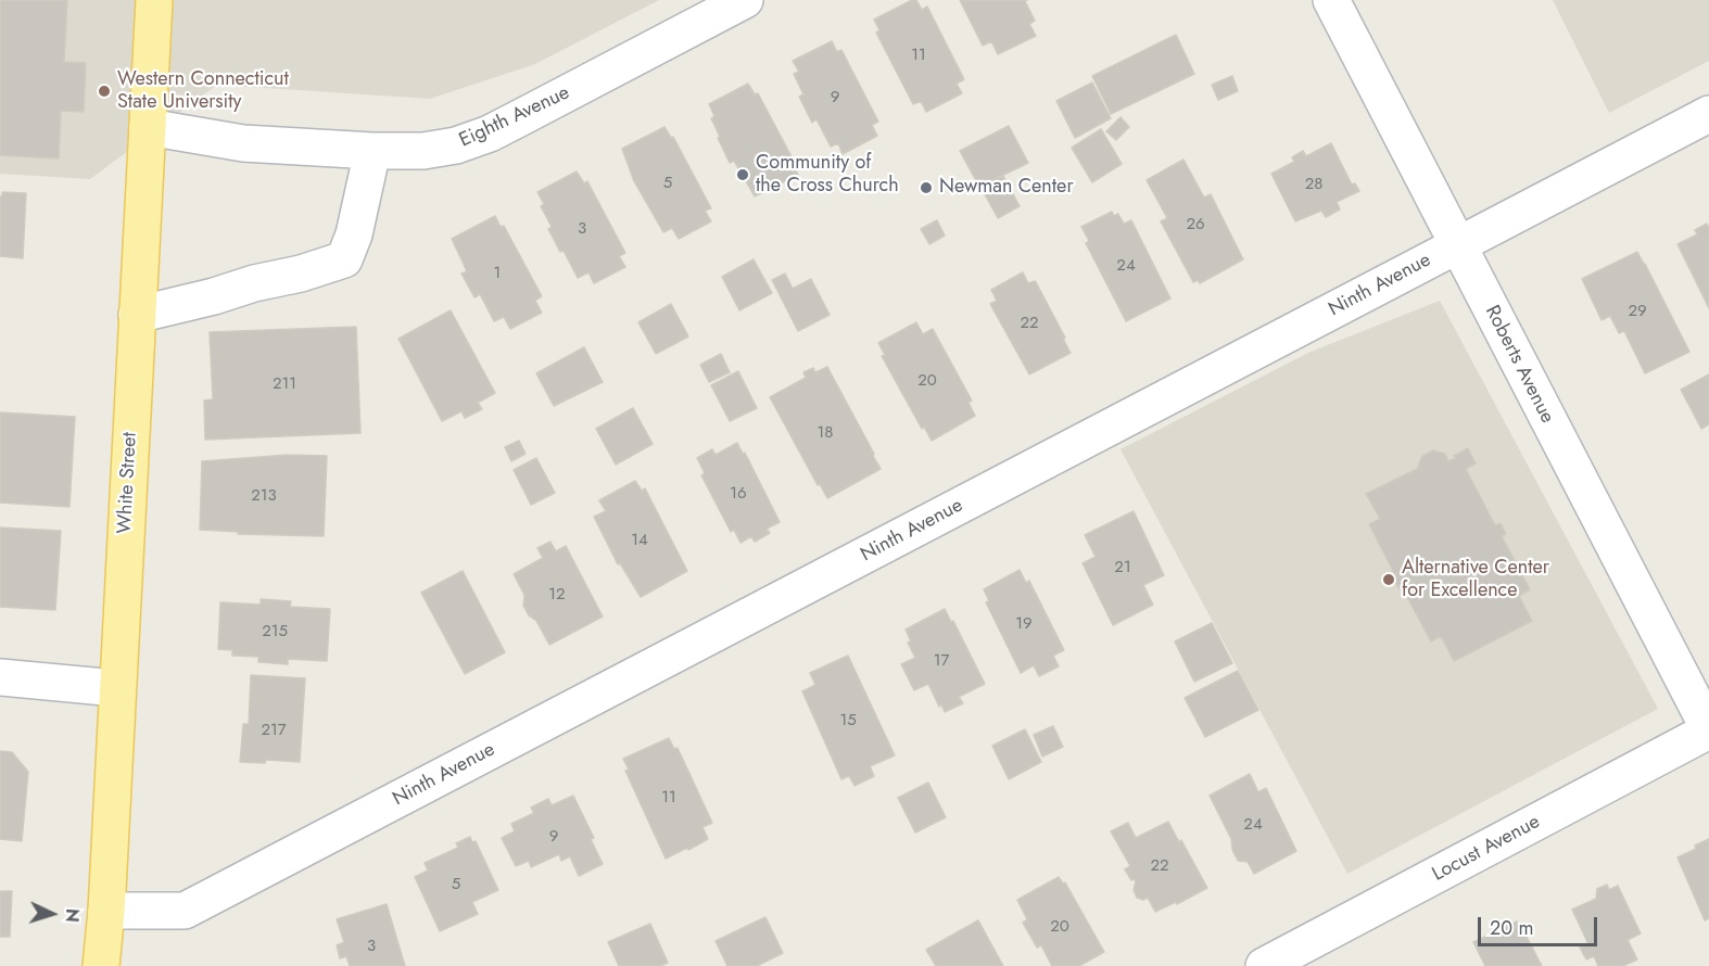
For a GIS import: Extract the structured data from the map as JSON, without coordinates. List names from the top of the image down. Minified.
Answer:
{"streets":{"main road":["White Street"],"street":["Eighth Avenue","Ninth Avenue","Roberts Avenue","Locust Avenue"]},"crossings":[["Eighth Avenue","White Street"],["Ninth Avenue","Roberts Avenue"],["Ninth Avenue","White Street"],["Roberts Avenue","Locust Avenue"]],"places":["Western Connecticut State University","Community of the Cross Church","Newman Center","Alternative Center for Excellence"],"house_numbers":["11","9","5","28","26","3","24","1","29","22","20","211","18","16","213","14","21","12","19","215","17","15","217","11","24","9","22","5","20","3"],"scale_bar":"20 m","north":"right"}
